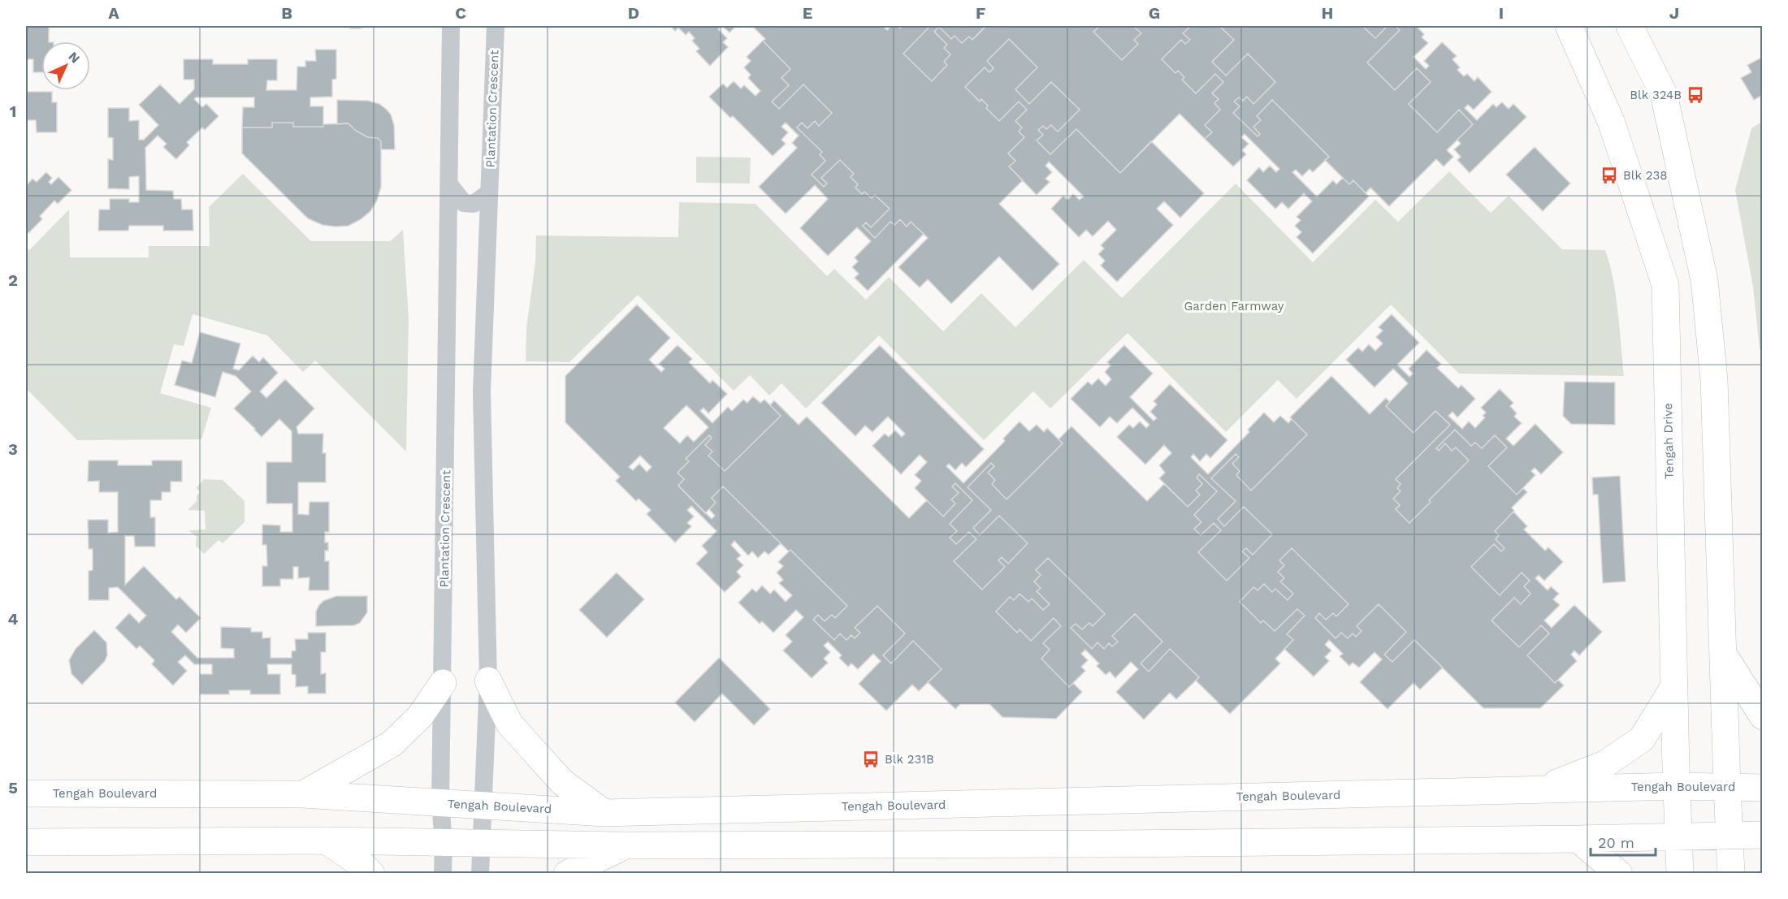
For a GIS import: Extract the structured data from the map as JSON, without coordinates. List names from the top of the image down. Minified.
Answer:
{"streets":{"main road":["Tengah Drive","Tengah Boulevard"],"street":["Plantation Crescent"]},"crossings":[["Plantation Crescent","Tengah Boulevard"],["Tengah Drive","Tengah Boulevard"]],"parks":["Garden Farmway"],"places":{"bus stop":["Blk 324B","Blk 238","Blk 231B"]},"scale_bar":"20 m","north":"top right","grid":{"columns":["A","B","C","D","E","F","G","H","I","J"],"rows":["1","2","3","4","5"]}}
